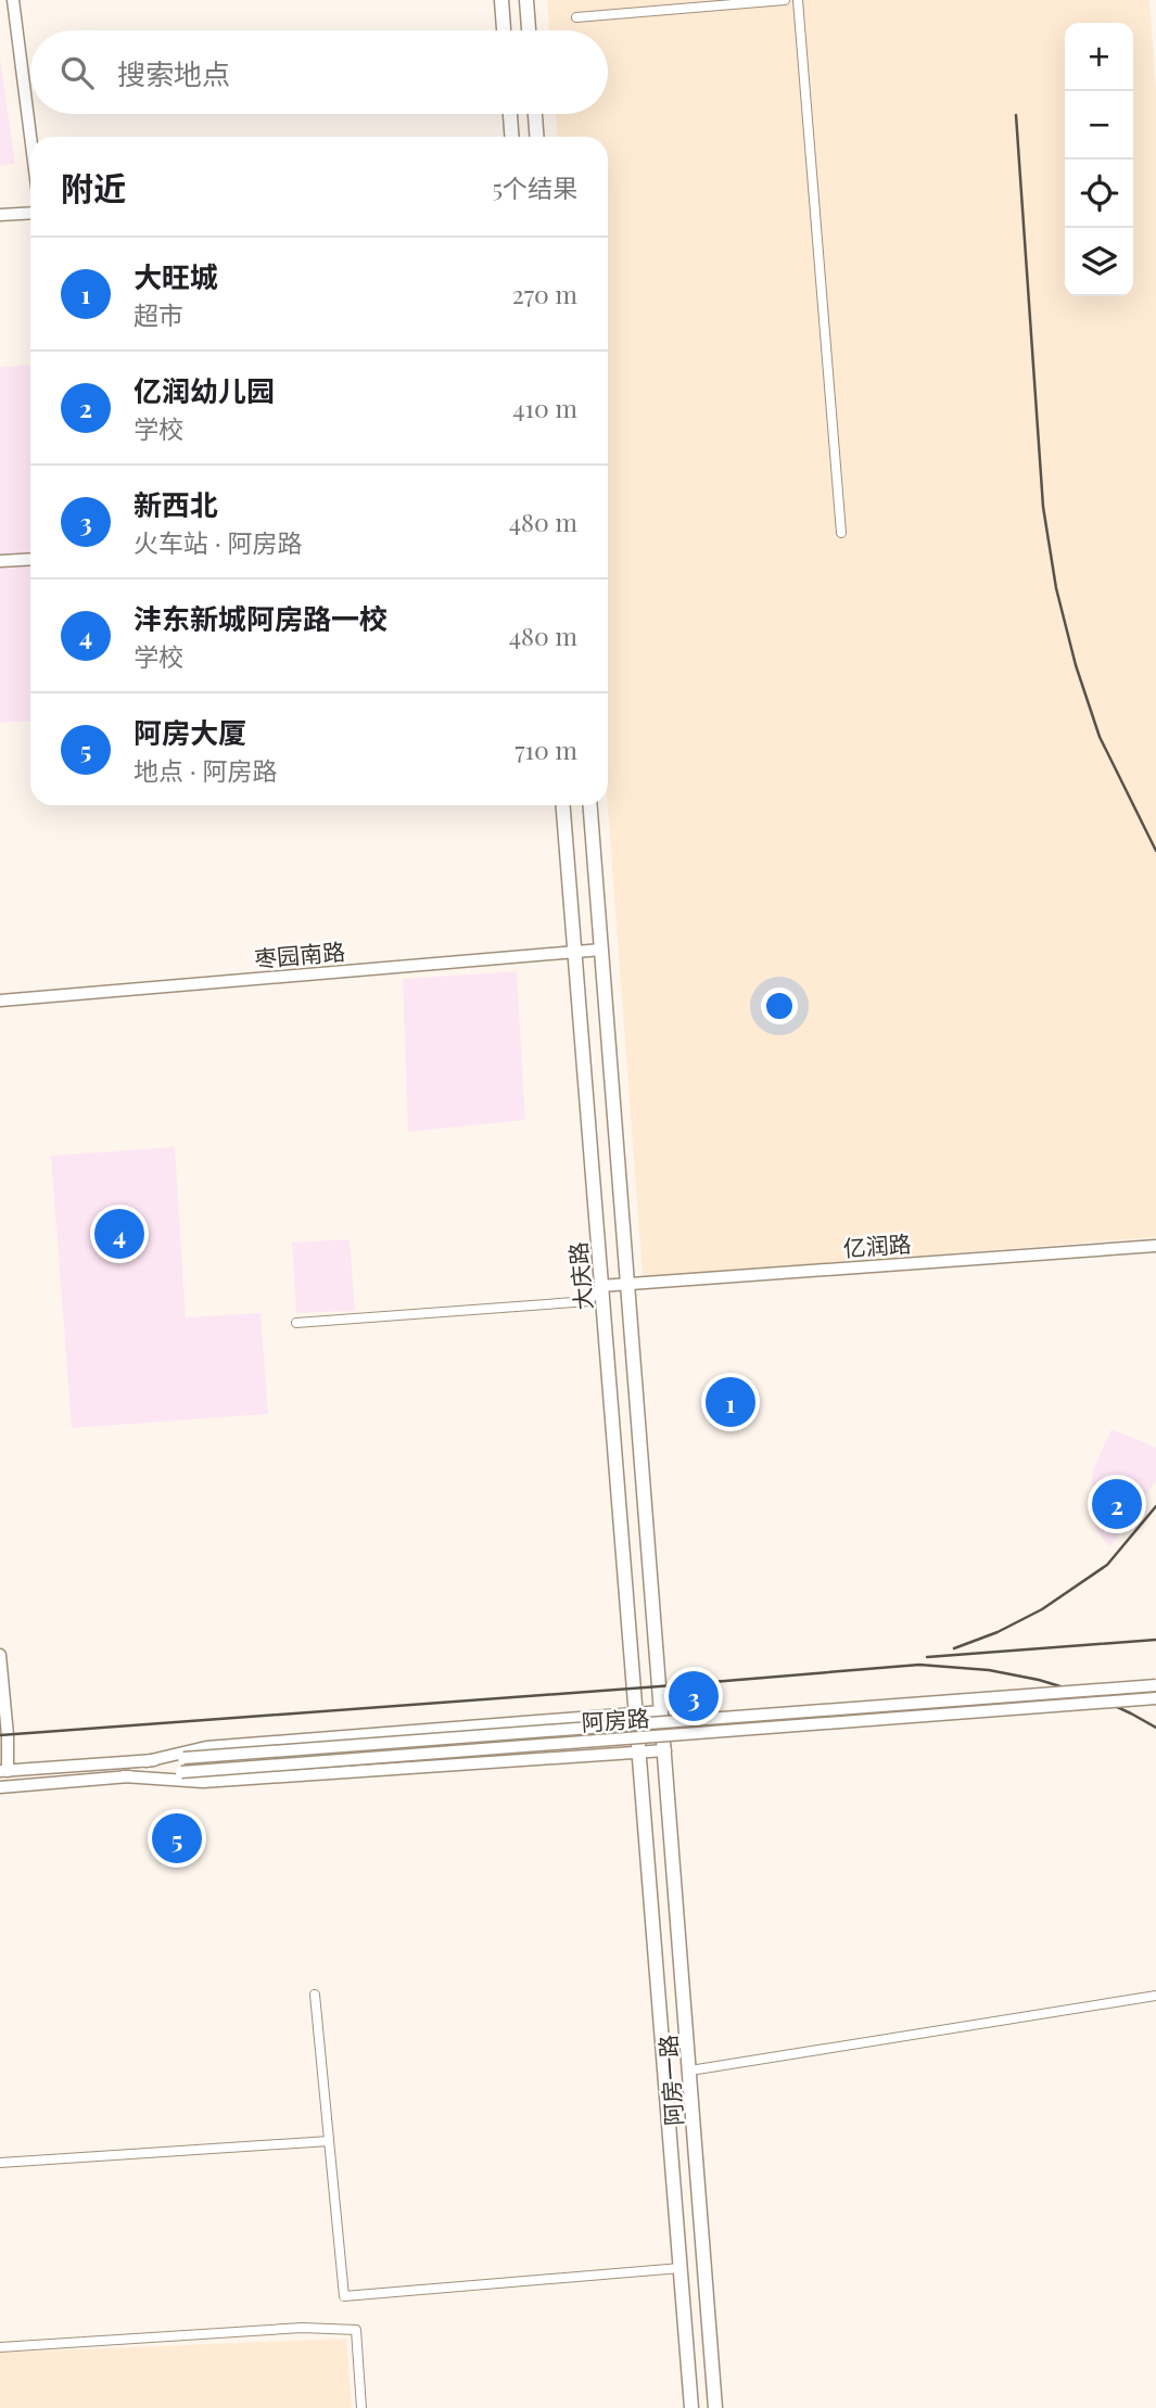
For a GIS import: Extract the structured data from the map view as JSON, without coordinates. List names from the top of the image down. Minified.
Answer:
{"streets":{"main road":["枣园南路","亿润路","大庆路","阿房路","阿房一路"]},"crossings":[["枣园南路","大庆路"],["亿润路","大庆路"],["大庆路","阿房路"],["大庆路","阿房一路"],["阿房路","阿房一路"]],"page":{"map_buttons":["+","−"],"search":"搜索地点","heading":["附近","5个结果"],"list":[{"mark":"1","name":"大旺城","note":"超市","value":"270 m"},{"mark":"2","name":"亿润幼儿园","note":"学校","value":"410 m"},{"mark":"3","name":"新西北","note":"火车站 · 阿房路","value":"480 m"},{"mark":"4","name":"沣东新城阿房路一校","note":"学校","value":"480 m"},{"mark":"5","name":"阿房大厦","note":"地点 · 阿房路","value":"710 m"}],"pins":["4","1","2","3","5"]}}
